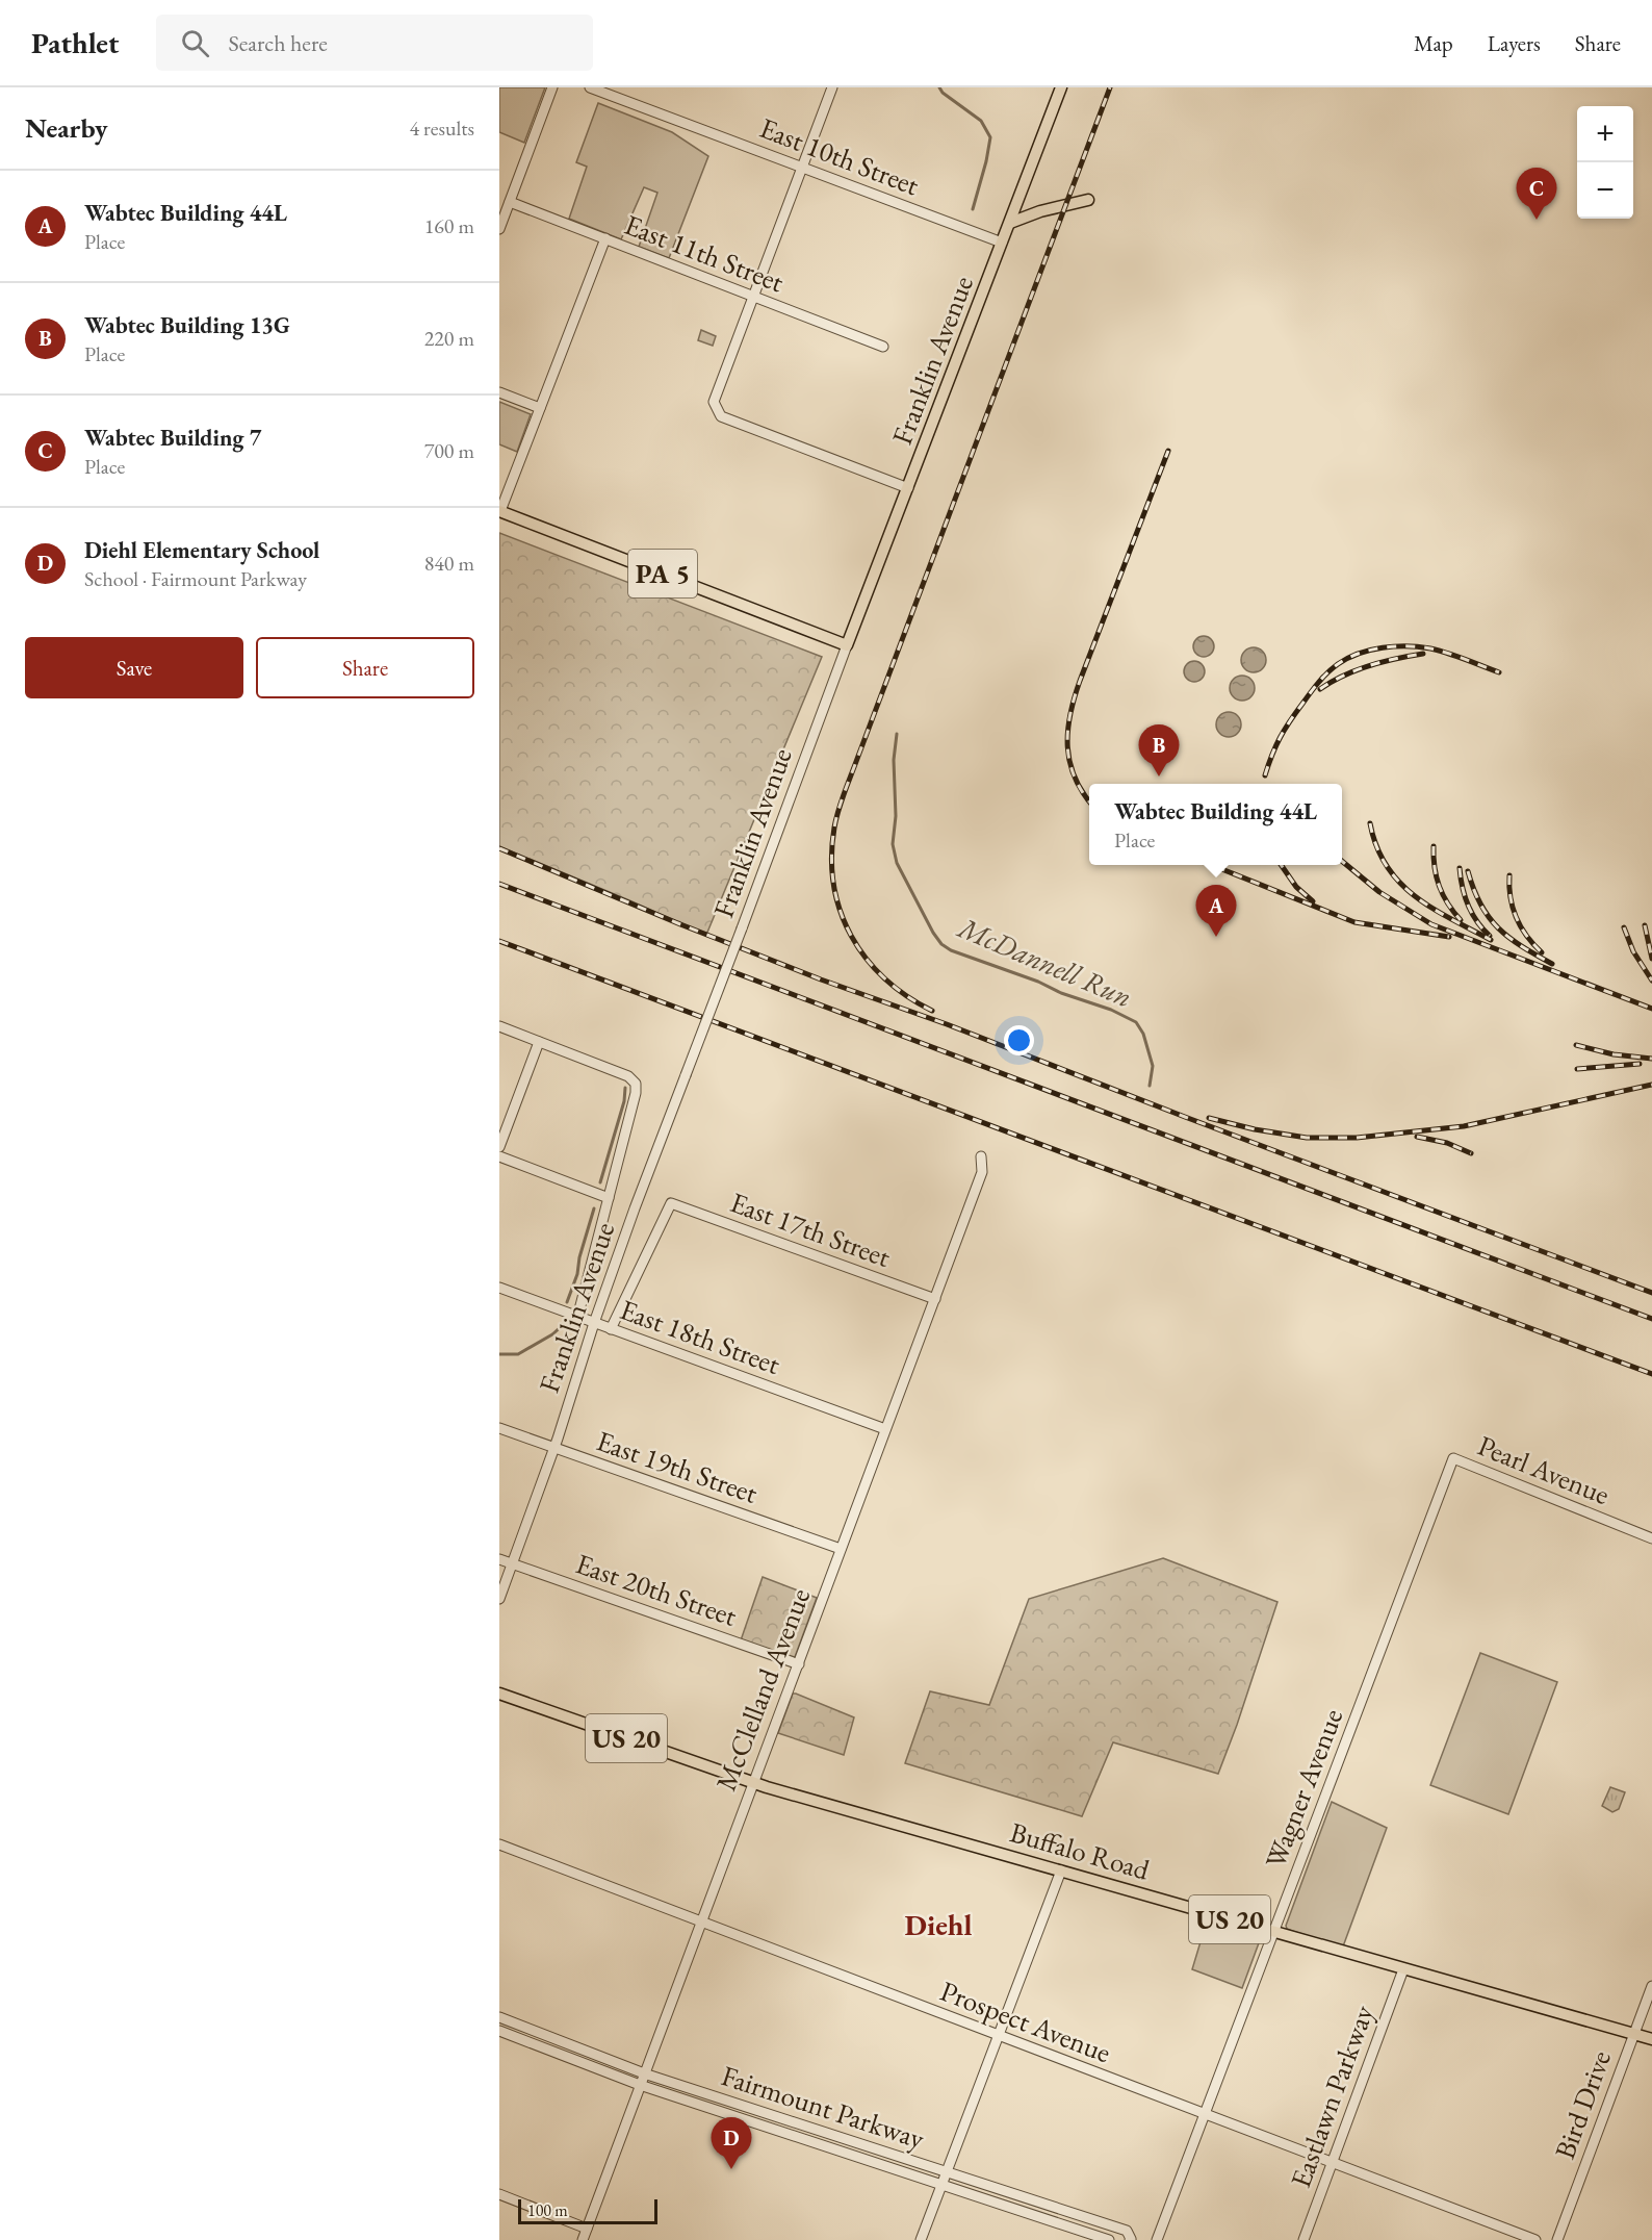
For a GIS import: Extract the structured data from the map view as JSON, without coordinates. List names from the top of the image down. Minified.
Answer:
{"streets":{"main road":["Franklin Avenue","PA 5","US 20","Buffalo Road"],"street":["East 10th Street","East 11th Street","East 17th Street","East 18th Street","East 19th Street","Pearl Avenue","East 20th Street","McClelland Avenue","Wagner Avenue","Prospect Avenue","Eastlawn Parkway","Bird Drive","Fairmount Parkway"]},"crossings":[["East 10th Street","Franklin Avenue"],["Franklin Avenue","PA 5"],["Franklin Avenue","East 18th Street"],["Franklin Avenue","East 19th Street"],["Franklin Avenue","East 20th Street"],["East 17th Street","East 18th Street"],["East 17th Street","McClelland Avenue"],["East 18th Street","McClelland Avenue"],["East 19th Street","McClelland Avenue"],["Pearl Avenue","Wagner Avenue"],["East 20th Street","McClelland Avenue"],["McClelland Avenue","Buffalo Road"],["McClelland Avenue","Prospect Avenue"],["McClelland Avenue","Fairmount Parkway"],["Wagner Avenue","Buffalo Road"],["Wagner Avenue","Prospect Avenue"],["Buffalo Road","Eastlawn Parkway"],["Buffalo Road","Bird Drive"],["Prospect Avenue","Eastlawn Parkway"]],"districts":["Diehl"],"water":["McDannell Run"],"scale_bar":"100 m","page":{"header":"Pathlet","search":"Search here","nav":["Map","Layers","Share"],"heading":["Nearby","4 results"],"map_buttons":["+","−"],"pins":["C","B","A","D"],"list":[{"mark":"A","name":"Wabtec Building 44L","note":"Place","value":"160 m"},{"mark":"B","name":"Wabtec Building 13G","note":"Place","value":"220 m"},{"mark":"C","name":"Wabtec Building 7","note":"Place","value":"700 m"},{"mark":"D","name":"Diehl Elementary School","note":"School · Fairmount Parkway","value":"840 m"}],"buttons":["Save","Share"],"popup":["Wabtec Building 44L","Place"],"scale":"100 m"}}
